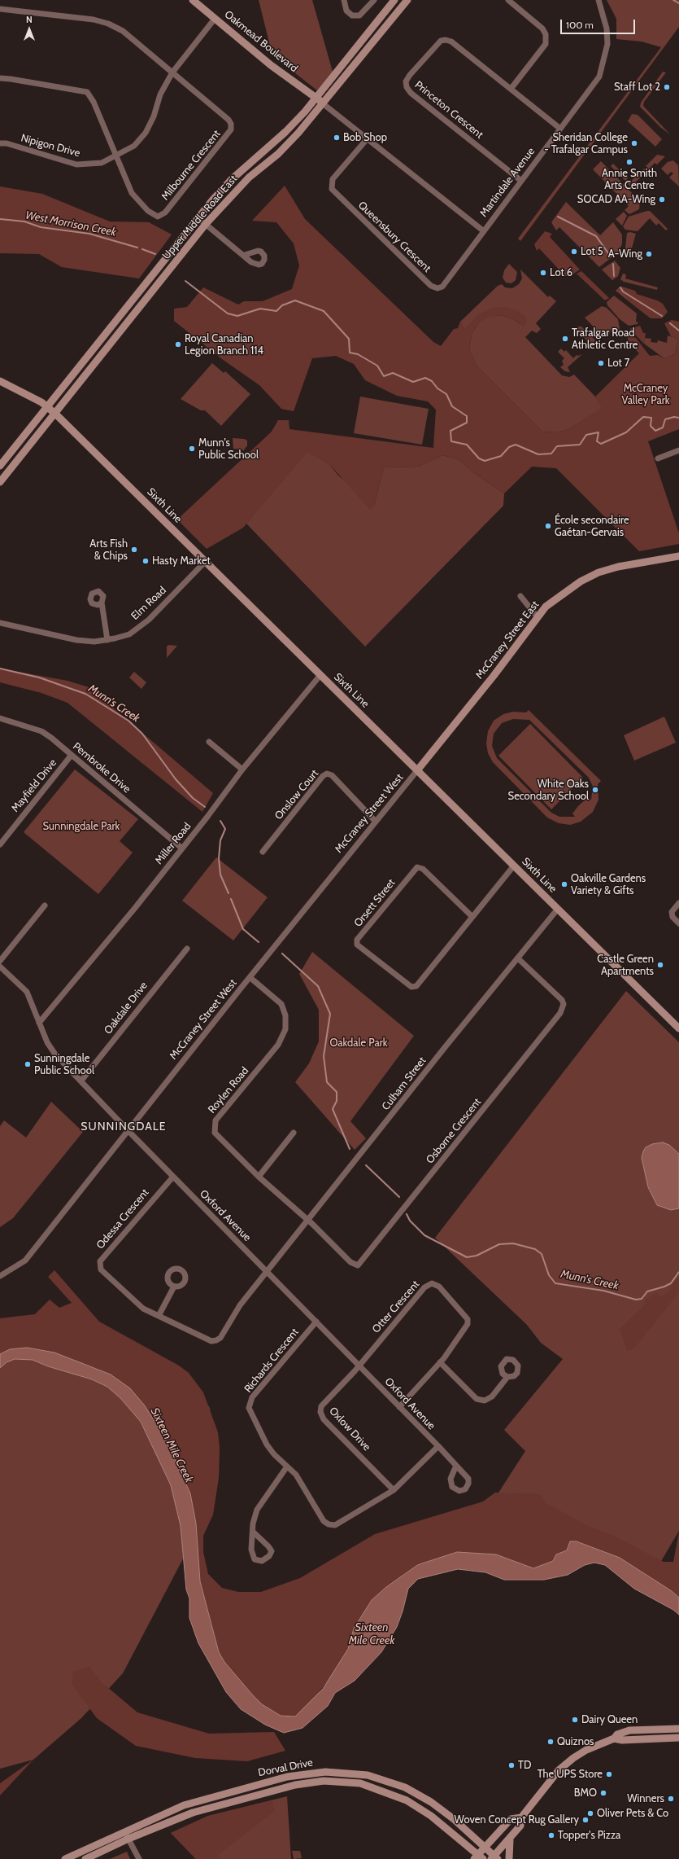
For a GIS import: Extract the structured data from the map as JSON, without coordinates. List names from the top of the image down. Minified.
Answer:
{"streets":{"main road":["Oakmead Boulevard","Upper Middle Road East","Sixth Line","McCraney Street East","Dorval Drive"],"street":["Princeton Crescent","Nipigon Drive","Milbourne Crescent","Martindale Avenue","Queensbury Crescent","Elm Road","Pembroke Drive","Mayfield Drive","Onslow Court","McCraney Street West","Miller Road","Orsett Street","Oakdale Drive","Culham Street","Roylen Road","Osborne Crescent","Oxford Avenue","Odessa Crescent","Otter Crescent","Richards Crescent","Oxlow Drive"]},"crossings":[["Oakmead Boulevard","Nipigon Drive"],["Oakmead Boulevard","Martindale Avenue"],["Oakmead Boulevard","Upper Middle Road East"],["Princeton Crescent","Martindale Avenue"],["Nipigon Drive","Milbourne Crescent"],["Martindale Avenue","Upper Middle Road East"],["Martindale Avenue","Queensbury Crescent"],["Upper Middle Road East","Sixth Line"],["Sixth Line","Elm Road"],["Sixth Line","McCraney Street East"],["Sixth Line","McCraney Street West"],["Sixth Line","Miller Road"],["Sixth Line","Orsett Street"],["Sixth Line","Culham Street"],["McCraney Street East","McCraney Street West"],["Pembroke Drive","Mayfield Drive"],["Pembroke Drive","Miller Road"],["Onslow Court","McCraney Street West"],["McCraney Street West","Roylen Road"],["McCraney Street West","Oxford Avenue"],["Miller Road","Oxford Avenue"],["Oakdale Drive","Oxford Avenue"],["Culham Street","Roylen Road"],["Culham Street","Osborne Crescent"],["Culham Street","Oxford Avenue"],["Culham Street","Odessa Crescent"],["Roylen Road","Osborne Crescent"],["Oxford Avenue","Odessa Crescent"],["Oxford Avenue","Otter Crescent"],["Oxford Avenue","Richards Crescent"],["Oxford Avenue","Oxlow Drive"],["Otter Crescent","Oxlow Drive"],["Richards Crescent","Oxlow Drive"]],"districts":["SUNNINGDALE"],"water":["West Morrison Creek","Munn's Creek","Sixteen Mile Creek"],"parks":["McCraney Valley Park","Sunningdale Park","Oakdale Park"],"places":["Staff Lot 2","Bob Shop","Sheridan College - Trafalgar Campus","Annie Smith Arts Centre","SOCAD AA-Wing","Lot 5","A-Wing","Lot 6","Trafalgar Road Athletic Centre","Royal Canadian Legion Branch 114","Lot 7","Munn's Public School","École secondaire Gaétan-Gervais","Arts Fish & Chips","Hasty Market","White Oaks Secondary School","Oakville Gardens Variety & Gifts","Castle Green Apartments","Sunningdale Public School","Dairy Queen","Quiznos","TD","The UPS Store","BMO","Winners","Oliver Pets & Co","Woven Concept Rug Gallery","Topper's Pizza"],"scale_bar":"100 m","north":"top"}
